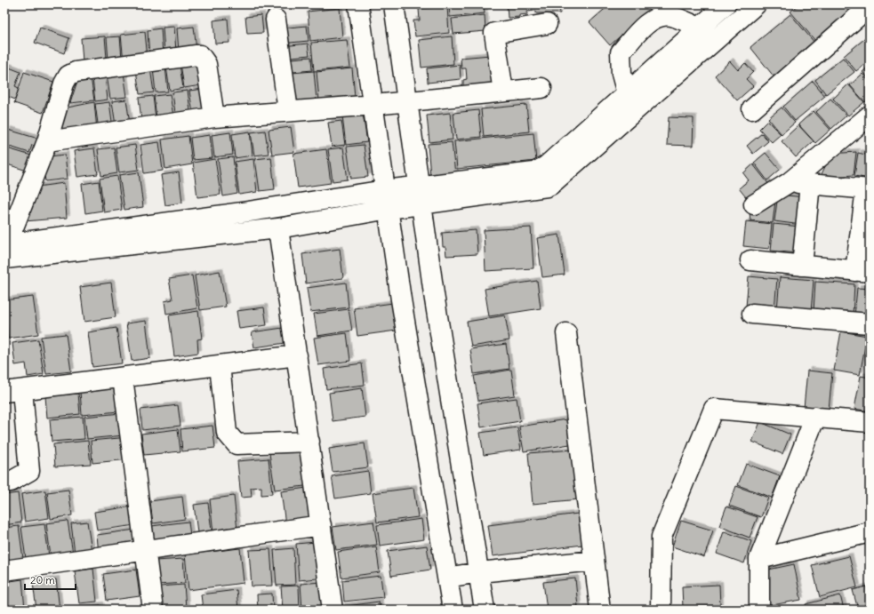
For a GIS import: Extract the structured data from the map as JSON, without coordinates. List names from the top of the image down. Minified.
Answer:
{"scale_bar":"20 m"}
